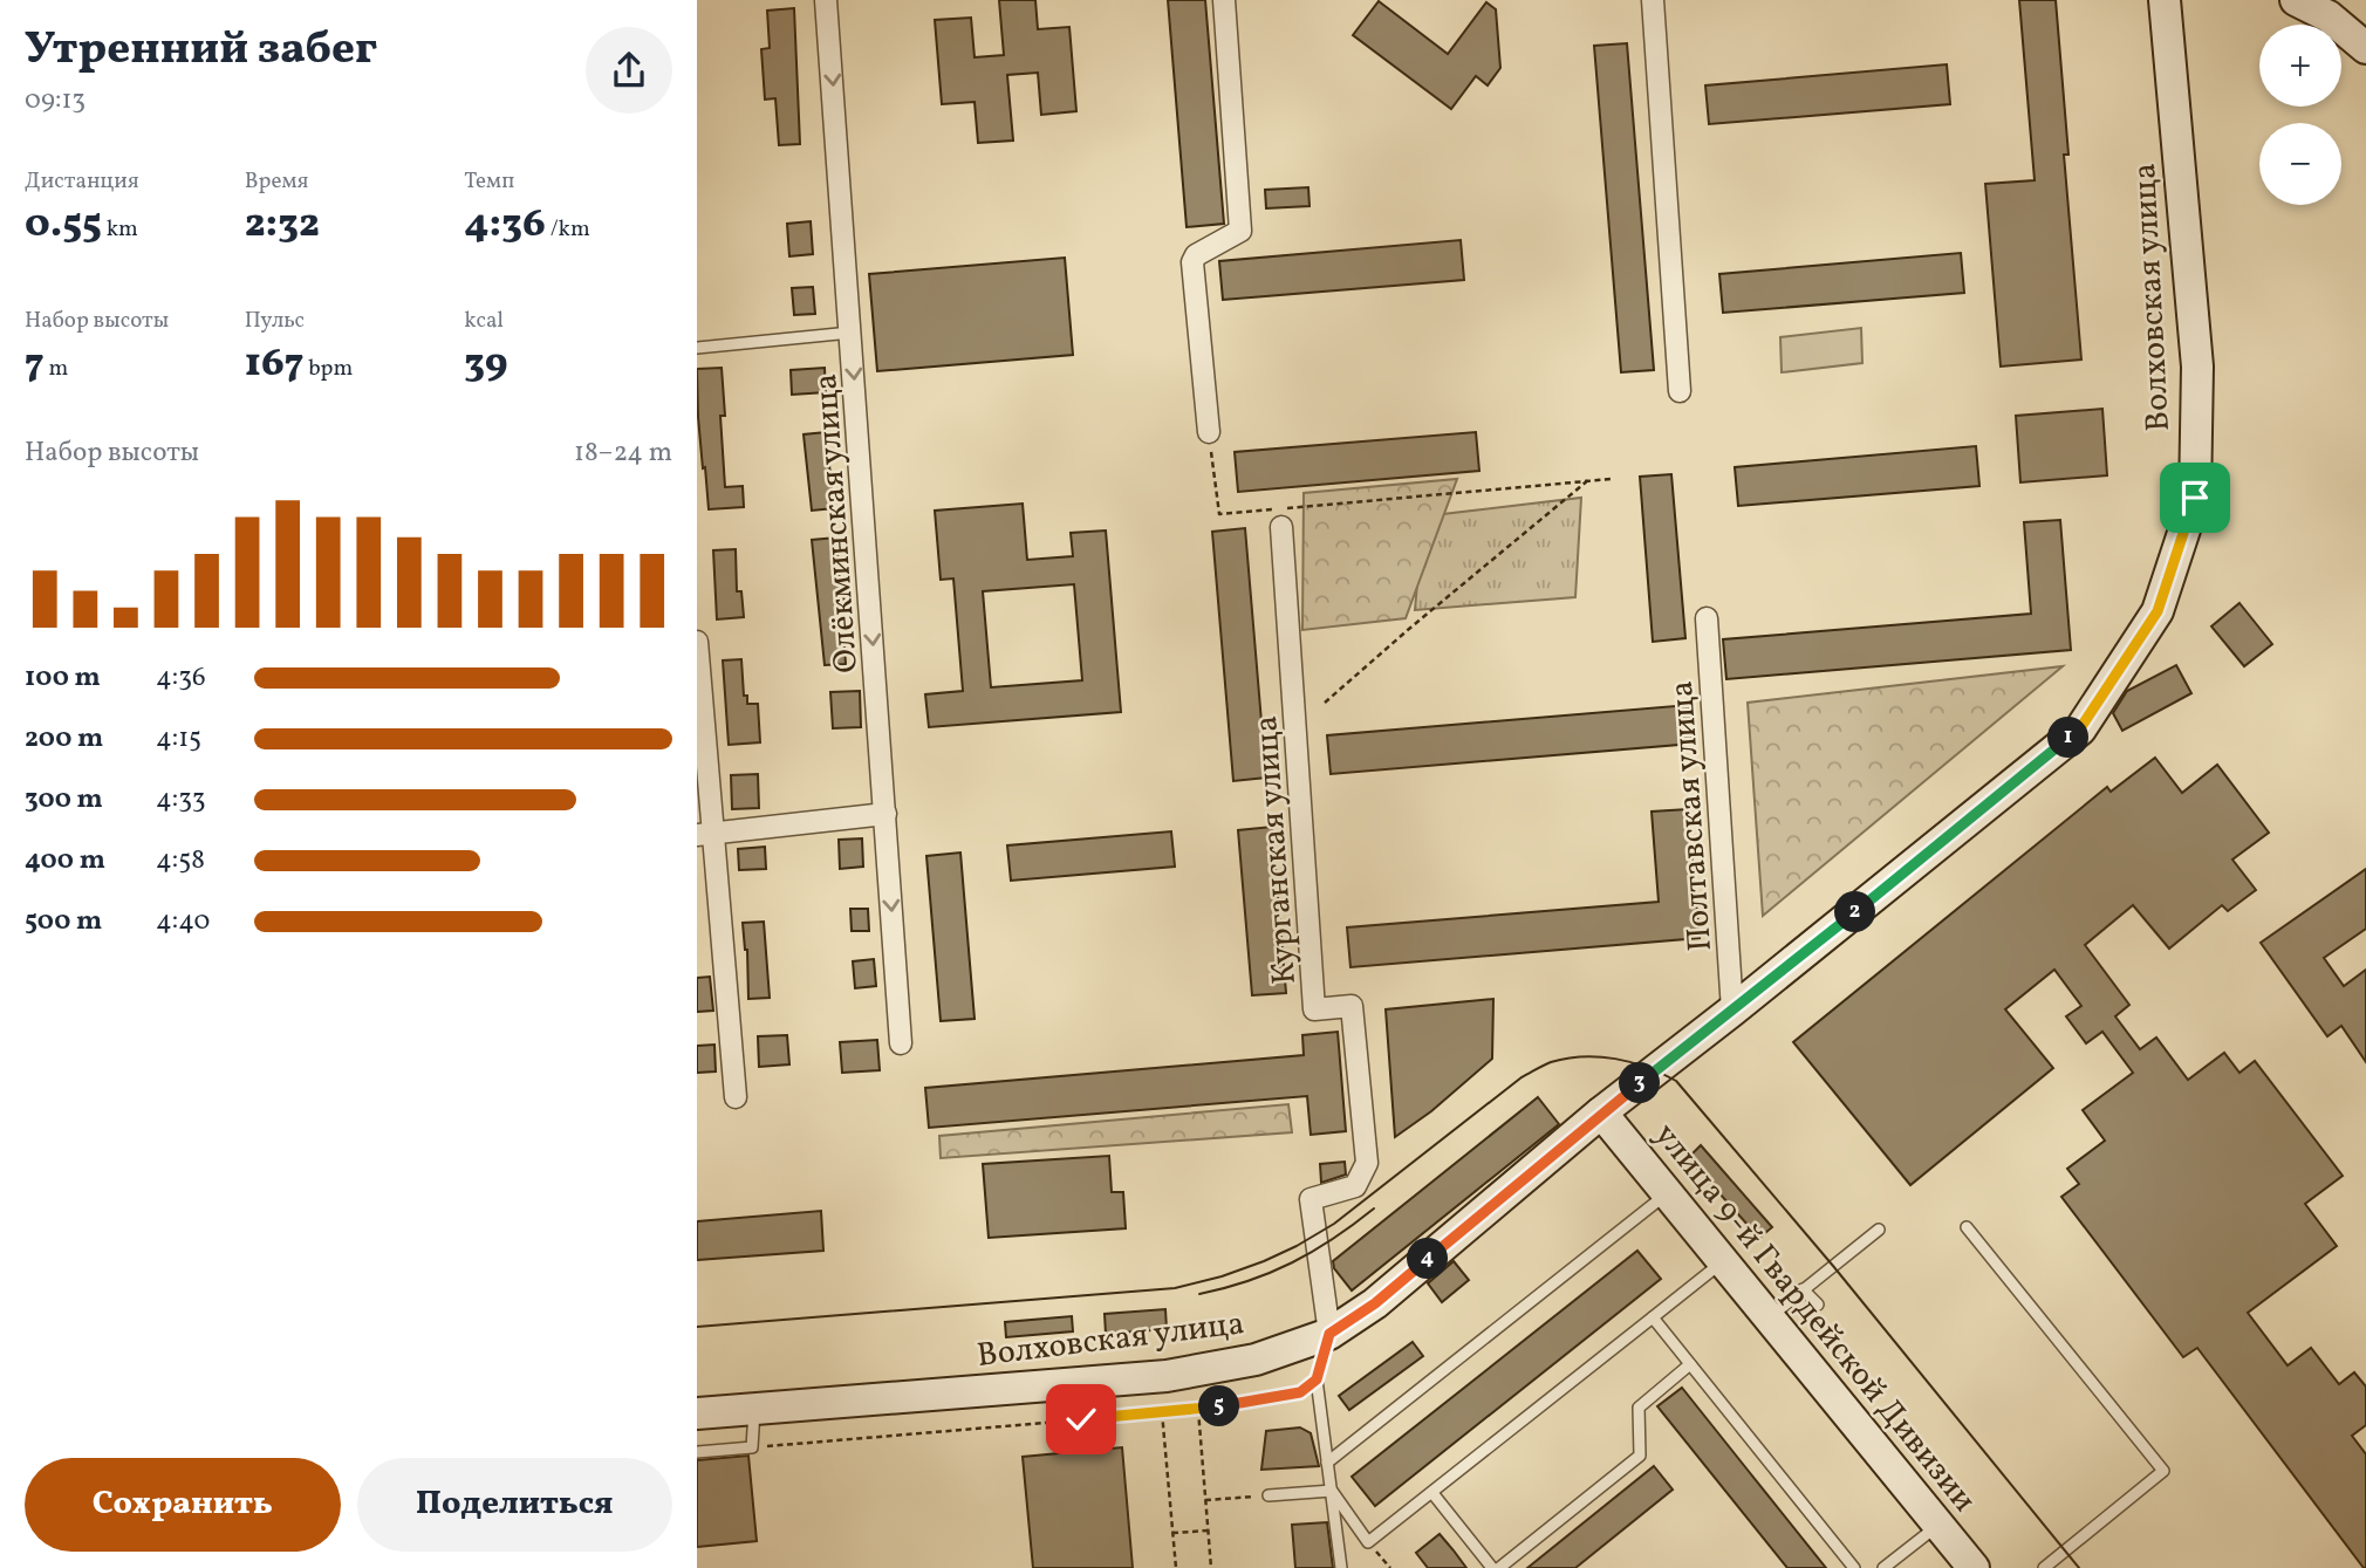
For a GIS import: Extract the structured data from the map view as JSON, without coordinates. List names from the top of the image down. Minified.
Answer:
{"streets":{"main road":["Волховская улица","улица 9-й Гвардейской Дивизии"],"street":["Олёкминская улица","Полтавская улица","Курганская улица"]},"crossings":[["Волховская улица","Полтавская улица"],["Волховская улица","Курганская улица"],["Волховская улица","улица 9-й Гвардейской Дивизии"]],"page":{"heading":["Утренний забег","09:13"],"map_buttons":["+","−"],"stats":[["Дистанция","0.55 km"],["Время","2:32"],["Темп","4:36 /km"],["Набор высоты","7 m"],["Пульс","167 bpm"],["kcal","39"]],"chart":["Набор высоты","18–24 m"],"list":[{"name":"100 m","note":"4:36"},{"name":"200 m","note":"4:15"},{"name":"300 m","note":"4:33"},{"name":"400 m","note":"4:58"},{"name":"500 m","note":"4:40"}],"pins":["1","2","3","4","5"],"buttons":["Сохранить","Поделиться"]}}
